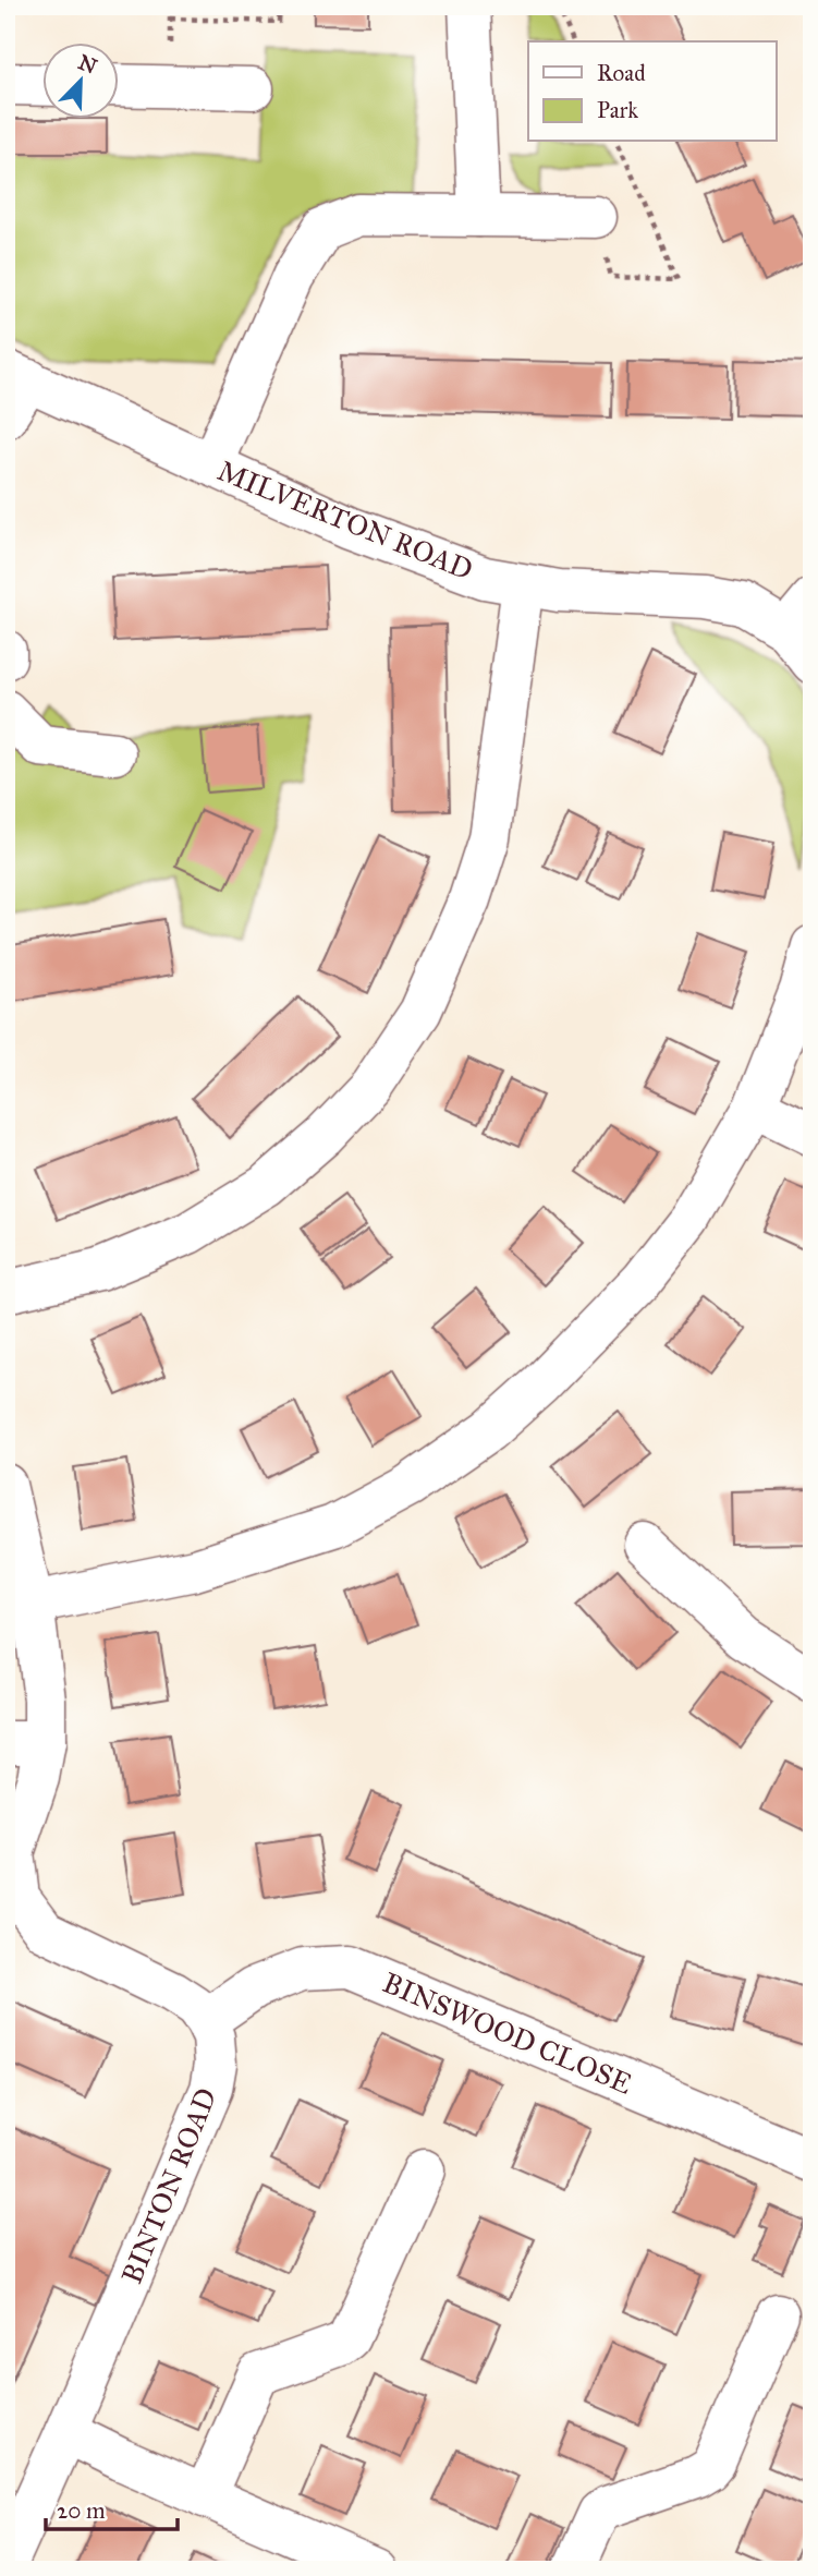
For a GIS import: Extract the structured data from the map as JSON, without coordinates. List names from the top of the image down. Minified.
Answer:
{"streets":{"street":["MILVERTON ROAD","BINSWOOD CLOSE","BINTON ROAD"]},"crossings":[["BINSWOOD CLOSE","BINTON ROAD"]],"legend":["Road","Park"],"scale_bar":"20 m","north":"top right"}
